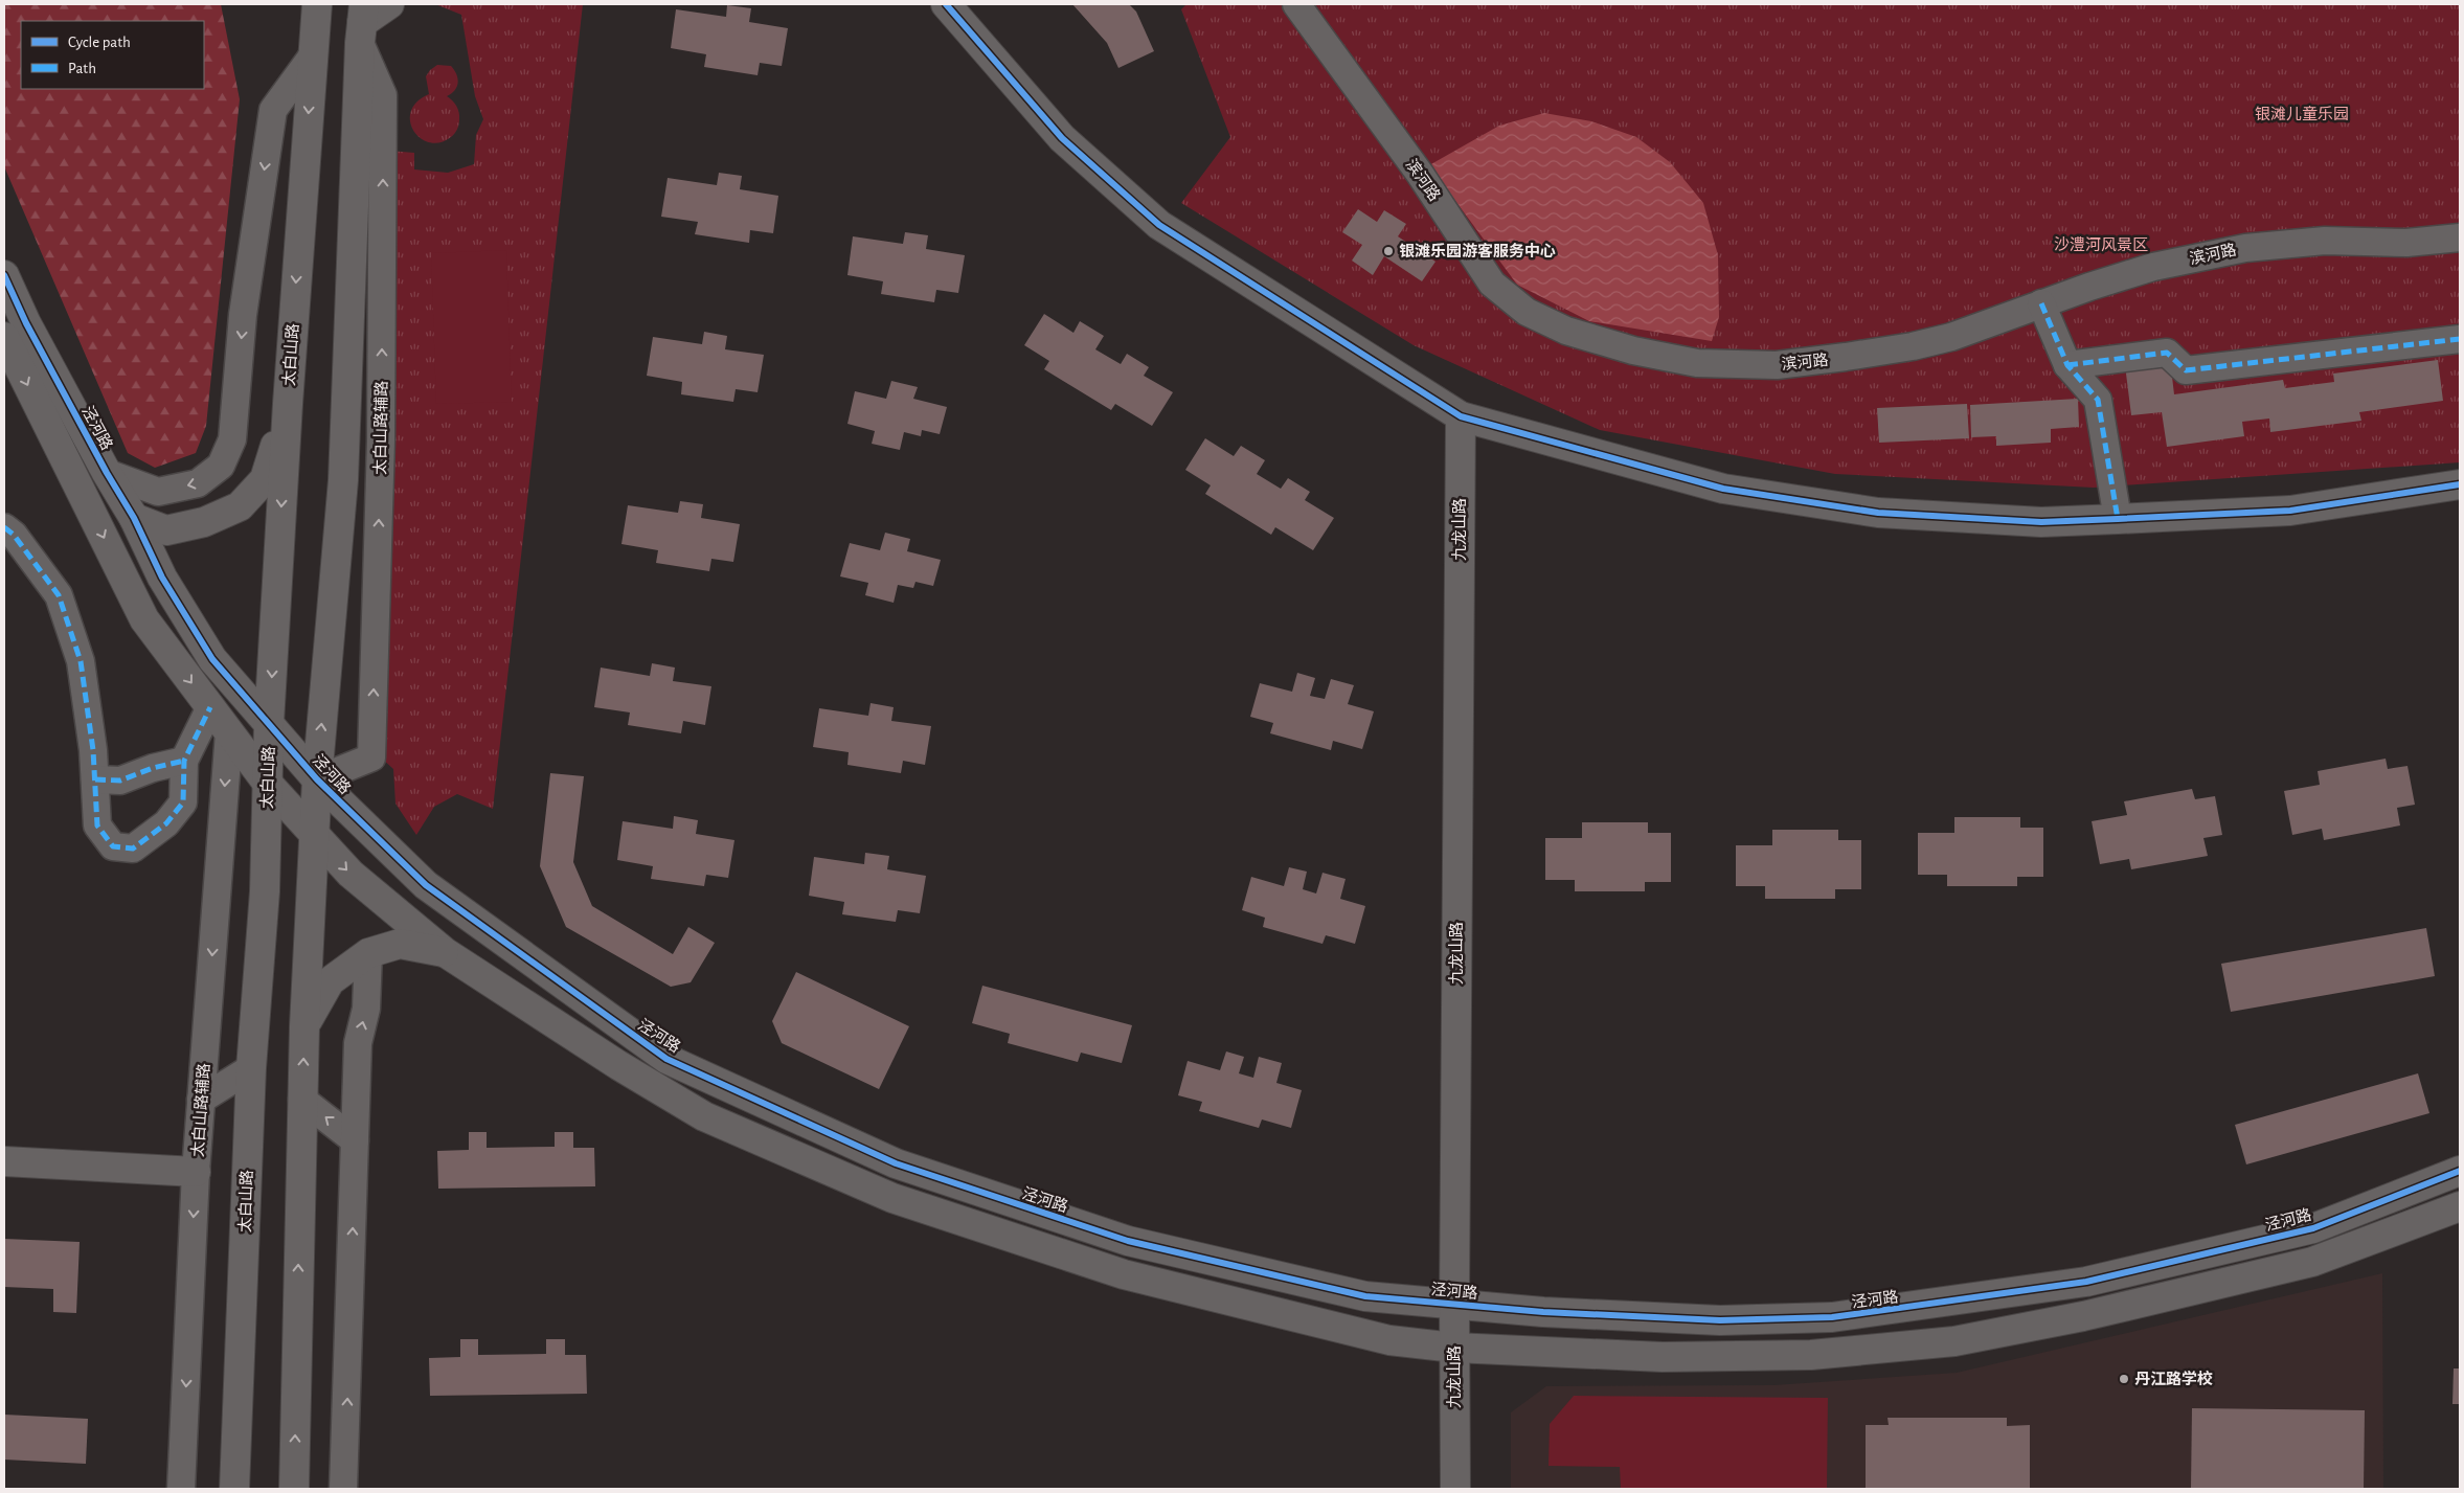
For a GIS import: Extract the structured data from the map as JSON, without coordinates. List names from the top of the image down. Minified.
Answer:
{"streets":{"street":["滨河路","太白山路","泾河路","太白山路辅路","九龙山路"]},"crossings":[["太白山路","泾河路"],["泾河路","太白山路辅路"],["泾河路","九龙山路"]],"parks":["银滩儿童乐园","沙澧河风景区"],"places":["银滩乐园游客服务中心","丹江路学校"],"legend":["Cycle path","Path"]}
